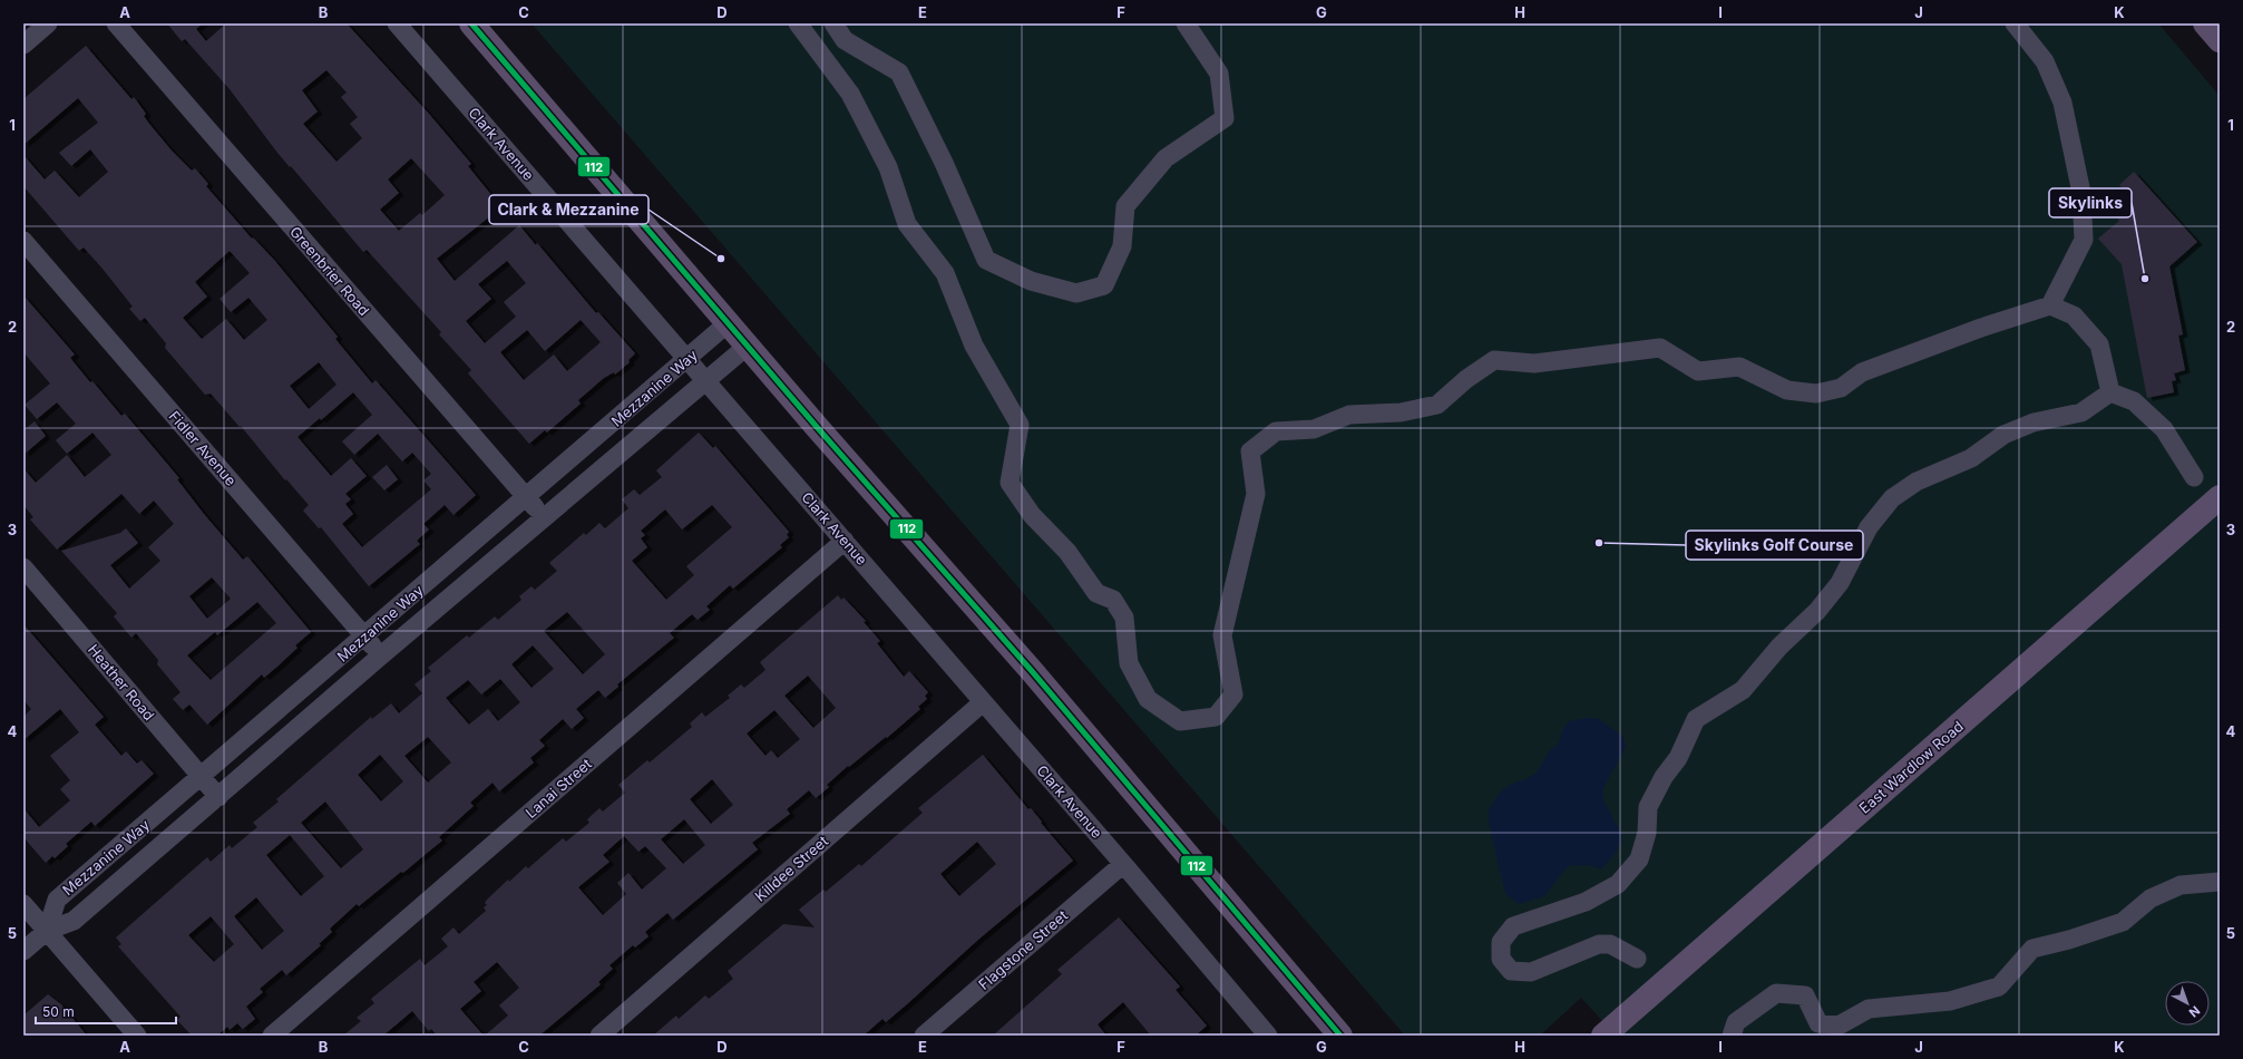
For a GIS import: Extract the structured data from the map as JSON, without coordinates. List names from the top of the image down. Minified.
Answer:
{"streets":{"main road":["East Wardlow Road"],"street":["Clark Avenue","Greenbrier Road","Mezzanine Way","Fidler Avenue","Heather Road","Lanai Street","Killdee Street","Flagstone Street"]},"crossings":[["Clark Avenue","Mezzanine Way"],["Clark Avenue","Lanai Street"],["Clark Avenue","Killdee Street"],["Clark Avenue","Flagstone Street"],["Greenbrier Road","Mezzanine Way"],["Mezzanine Way","Fidler Avenue"],["Mezzanine Way","Heather Road"]],"places":["Clark & Mezzanine","Skylinks","Skylinks Golf Course"],"lines":["transit line 112"],"scale_bar":"50 m","north":"bottom right","grid":{"columns":["A","B","C","D","E","F","G","H","I","J","K"],"rows":["1","2","3","4","5"]}}
